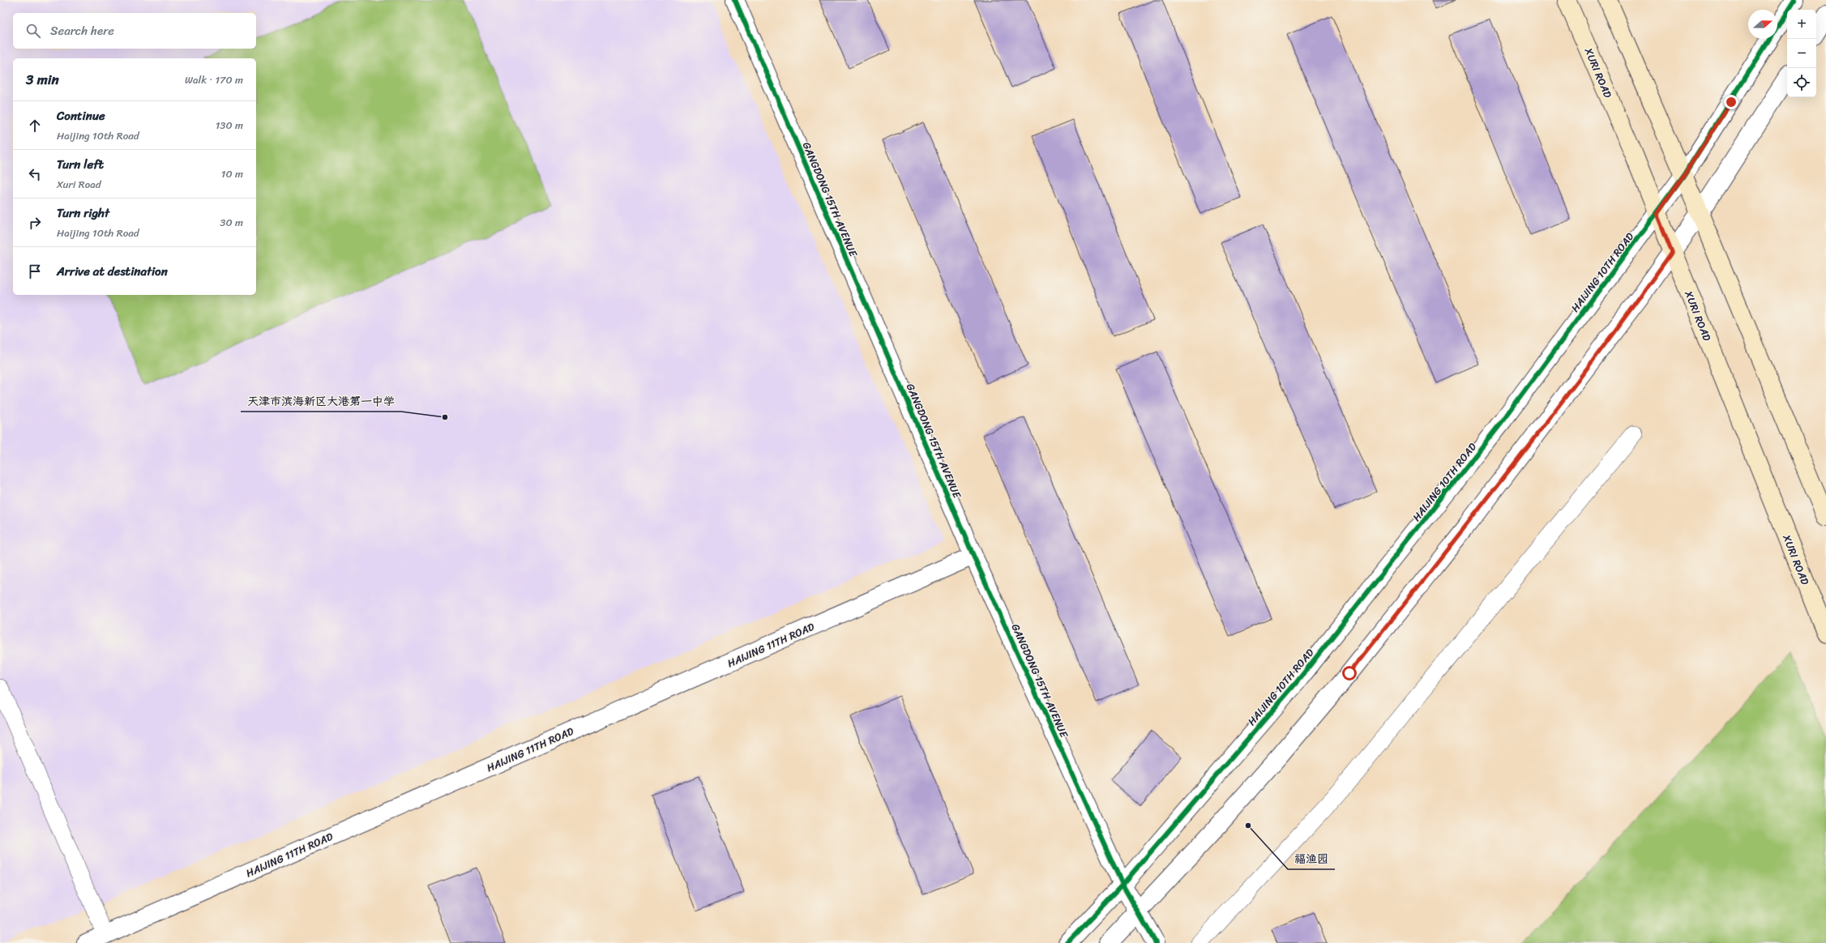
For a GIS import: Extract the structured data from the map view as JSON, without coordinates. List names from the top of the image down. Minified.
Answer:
{"streets":{"main road":["XURI ROAD"],"street":["GANGDONG 15TH AVENUE","HAIJING 10TH ROAD","HAIJING 11TH ROAD"]},"crossings":[["XURI ROAD","HAIJING 10TH ROAD"],["GANGDONG 15TH AVENUE","HAIJING 10TH ROAD"],["GANGDONG 15TH AVENUE","HAIJING 11TH ROAD"]],"places":["天津市滨海新区大港第一中学","福渔园"],"north":"right","page":{"map_buttons":["+","−"],"search":"Search here","heading":["3 min","Walk · 170 m"],"list":[["Continue","Haijing 10th Road","130 m"],["Turn left","Xuri Road","10 m"],["Turn right","Haijing 10th Road","30 m"],"Arrive at destination"]}}
